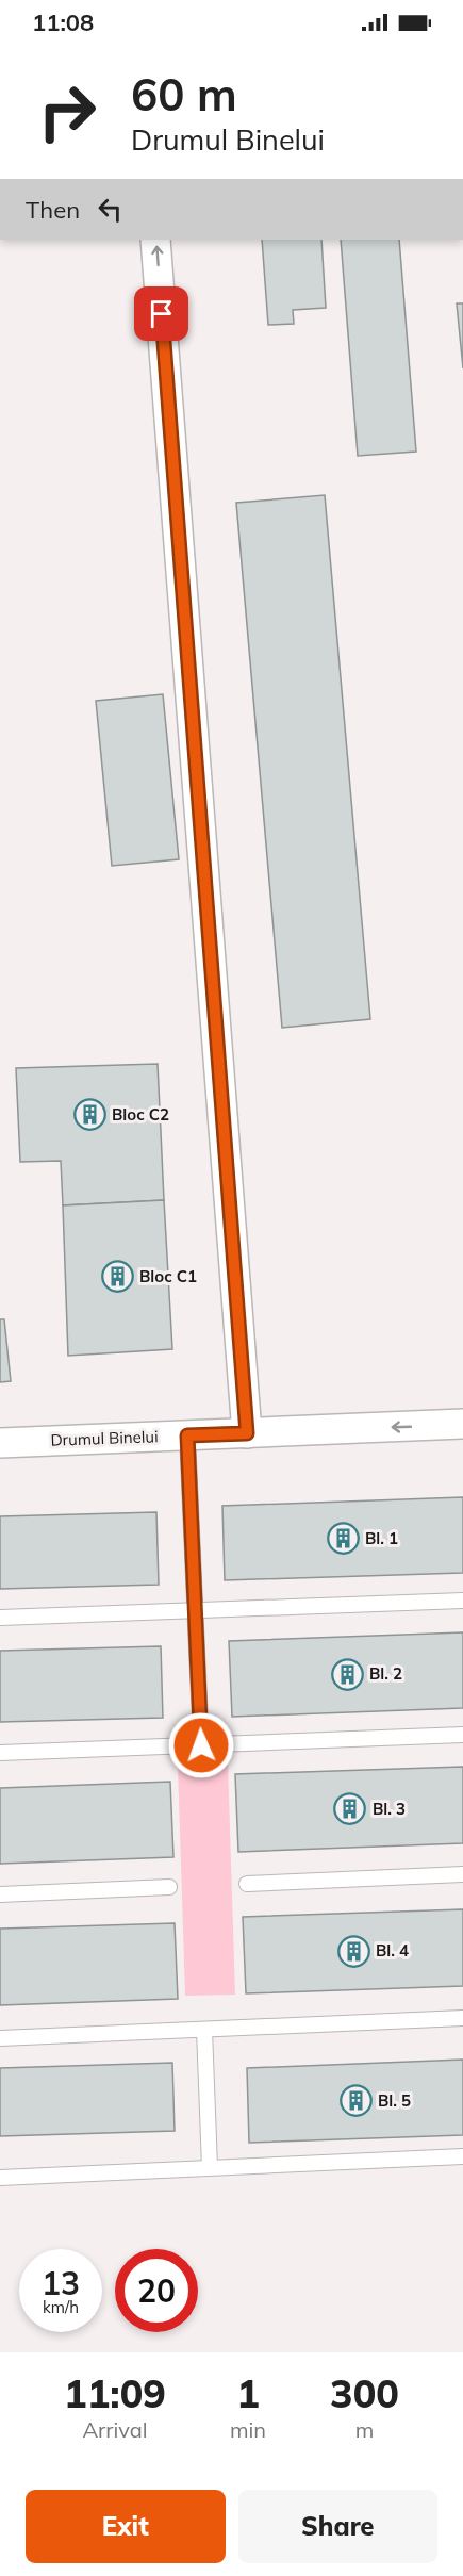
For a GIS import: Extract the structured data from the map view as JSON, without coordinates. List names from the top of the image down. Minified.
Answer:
{"streets":{"street":["Drumul Binelui"]},"one_way":["Drumul Binelui"],"places":{"building":["Bloc C2","Bloc C1","Bl. 1","Bl. 2","Bl. 3","Bl. 4","Bl. 5"]},"page":{"status":"11:08","turn":["60 m","Drumul Binelui"],"then":"Then","speed":"13 km/h","limit":"20","eta":["11:09","Arrival","1","min","300","m"],"buttons":["Exit","Share"]}}
